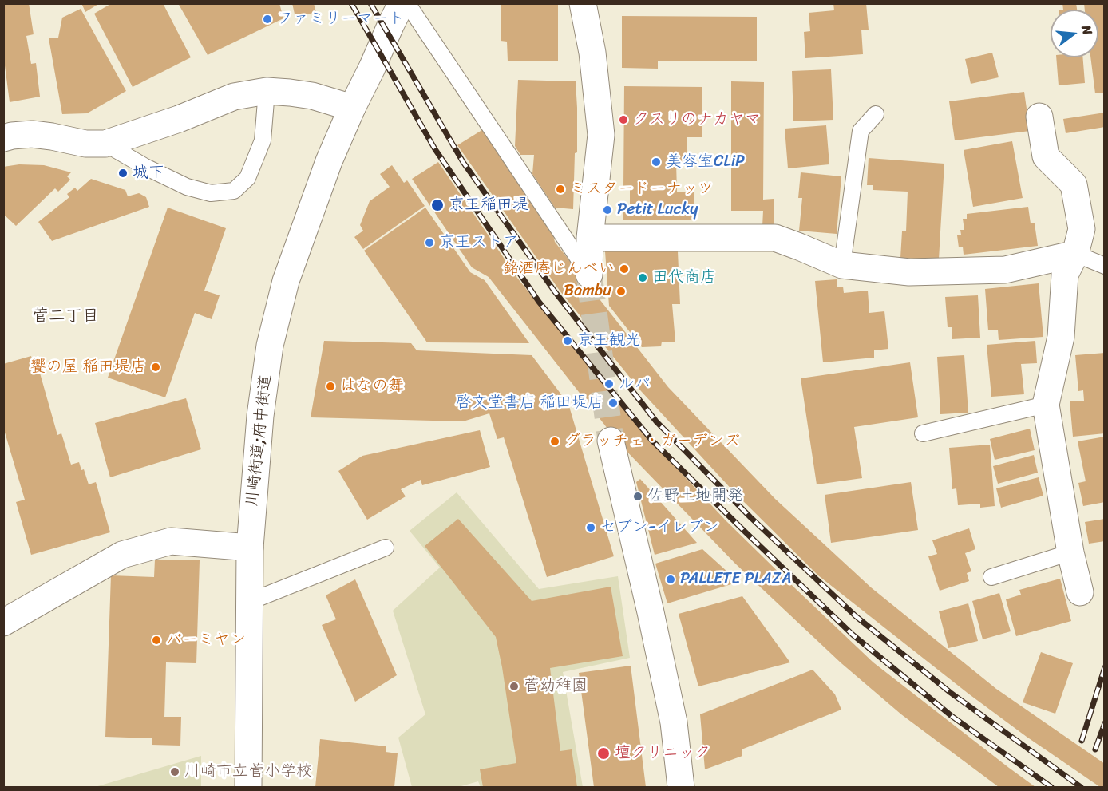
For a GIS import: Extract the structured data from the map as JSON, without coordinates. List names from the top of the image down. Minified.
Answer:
{"streets":{"street":["川崎街道;府中街道"]},"districts":["菅二丁目"],"places":["ファミリーマート","クスリのナカヤマ","美容室CLiP","城下","ミスタードーナッツ","京王稲田堤","Petit Lucky","京王ストア","銘酒庵じんべい","田代商店","Bambu","京王観光","饗の屋 稲田堤店","ルパ","はなの舞","啓文堂書店 稲田堤店","グラッチェ・ガーデンズ","佐野土地開発","セブン-イレブン","PALLETE PLAZA","バーミヤン","菅幼稚園","壇クリニック","川崎市立菅小学校"],"north":"right"}
